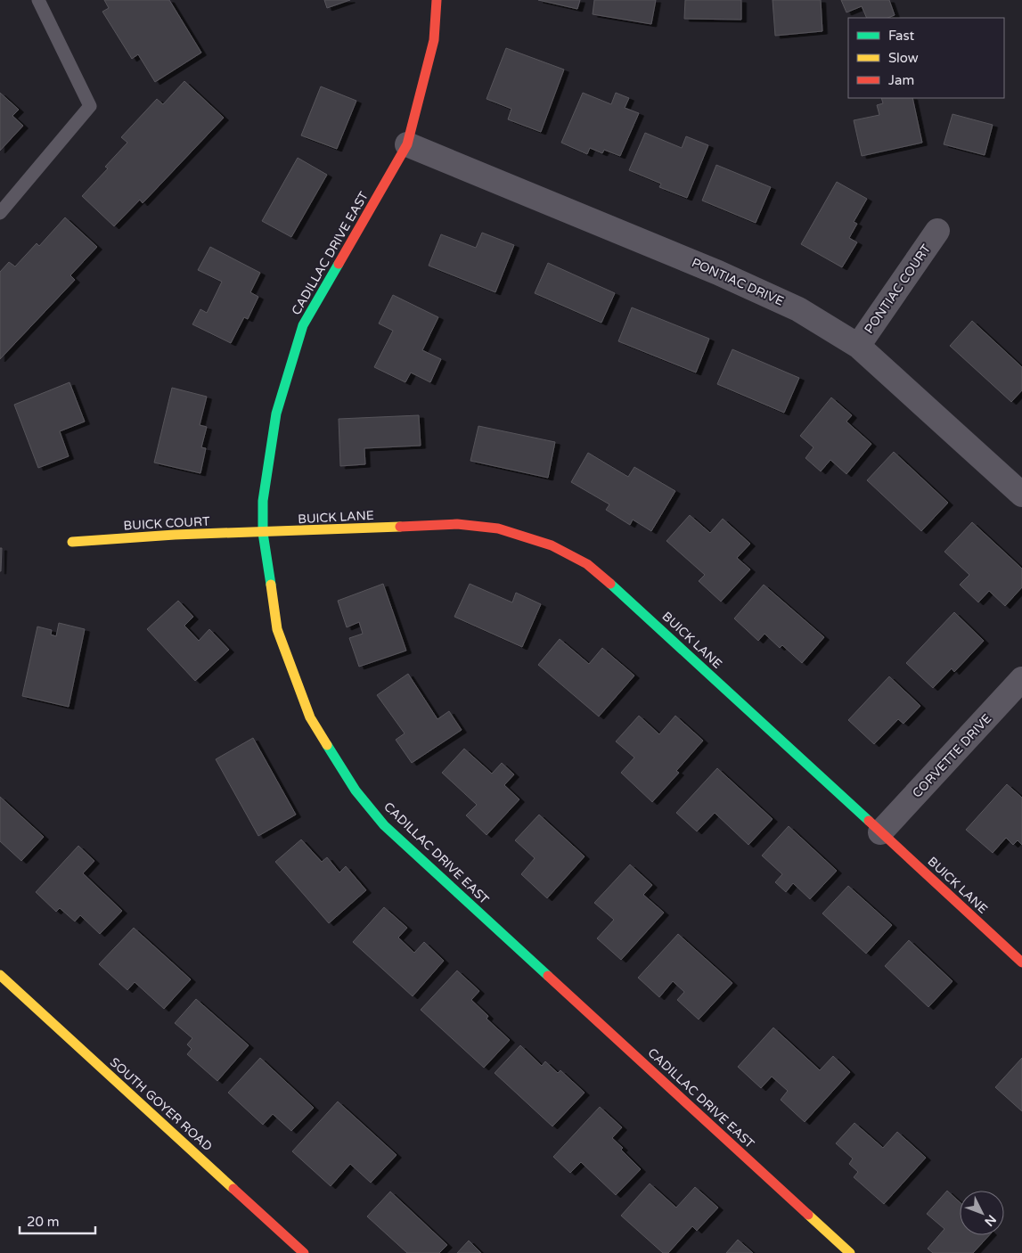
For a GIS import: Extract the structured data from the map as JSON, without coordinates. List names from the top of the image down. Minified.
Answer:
{"streets":{"street":["CADILLAC DRIVE EAST","PONTIAC DRIVE","PONTIAC COURT","BUICK LANE","BUICK COURT","CORVETTE DRIVE","SOUTH GOYER ROAD"]},"crossings":[["CADILLAC DRIVE EAST","PONTIAC DRIVE"],["CADILLAC DRIVE EAST","BUICK LANE"],["CADILLAC DRIVE EAST","BUICK COURT"],["PONTIAC DRIVE","PONTIAC COURT"],["BUICK LANE","BUICK COURT"],["BUICK LANE","CORVETTE DRIVE"]],"legend":["Fast","Slow","Jam"],"scale_bar":"20 m","north":"bottom right"}
